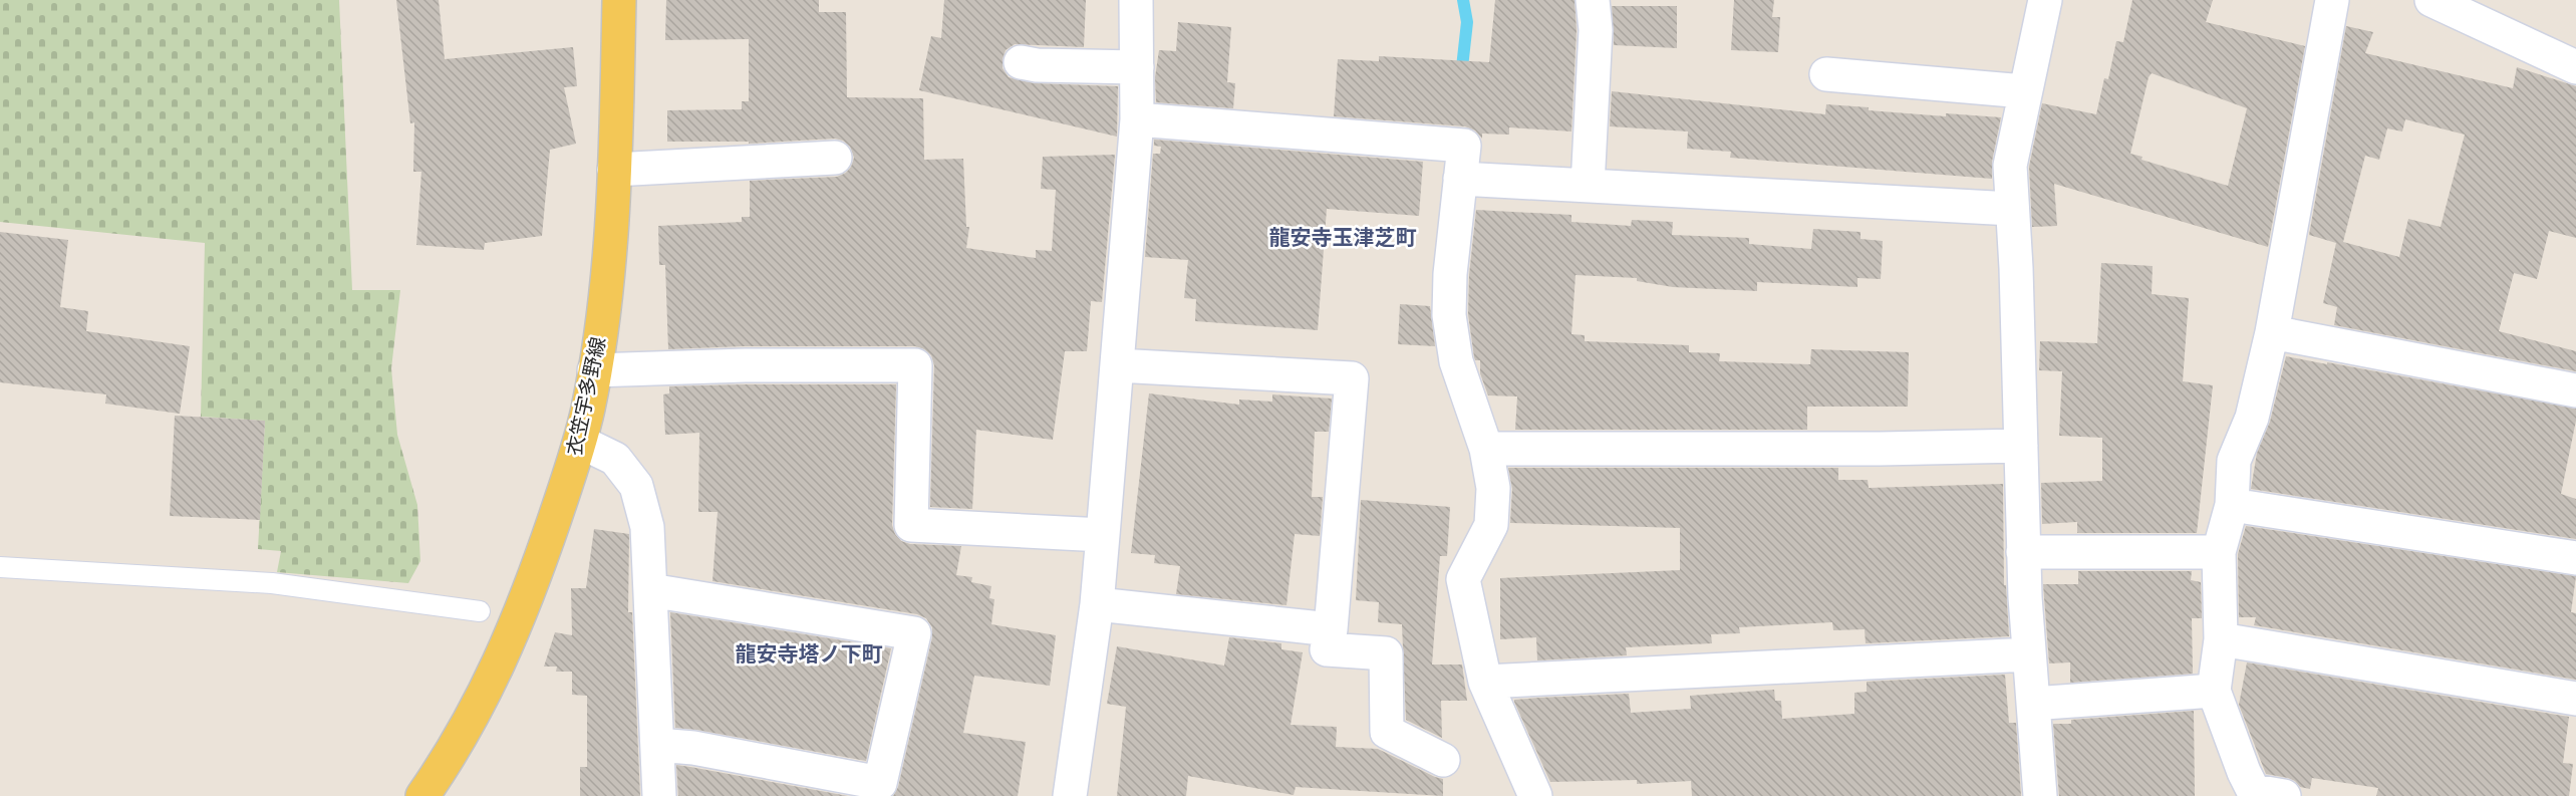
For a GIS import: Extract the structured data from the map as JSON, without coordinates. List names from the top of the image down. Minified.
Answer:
{"streets":{"main road":["衣笠宇多野線"]},"districts":["龍安寺玉津芝町","龍安寺塔ノ下町"]}
